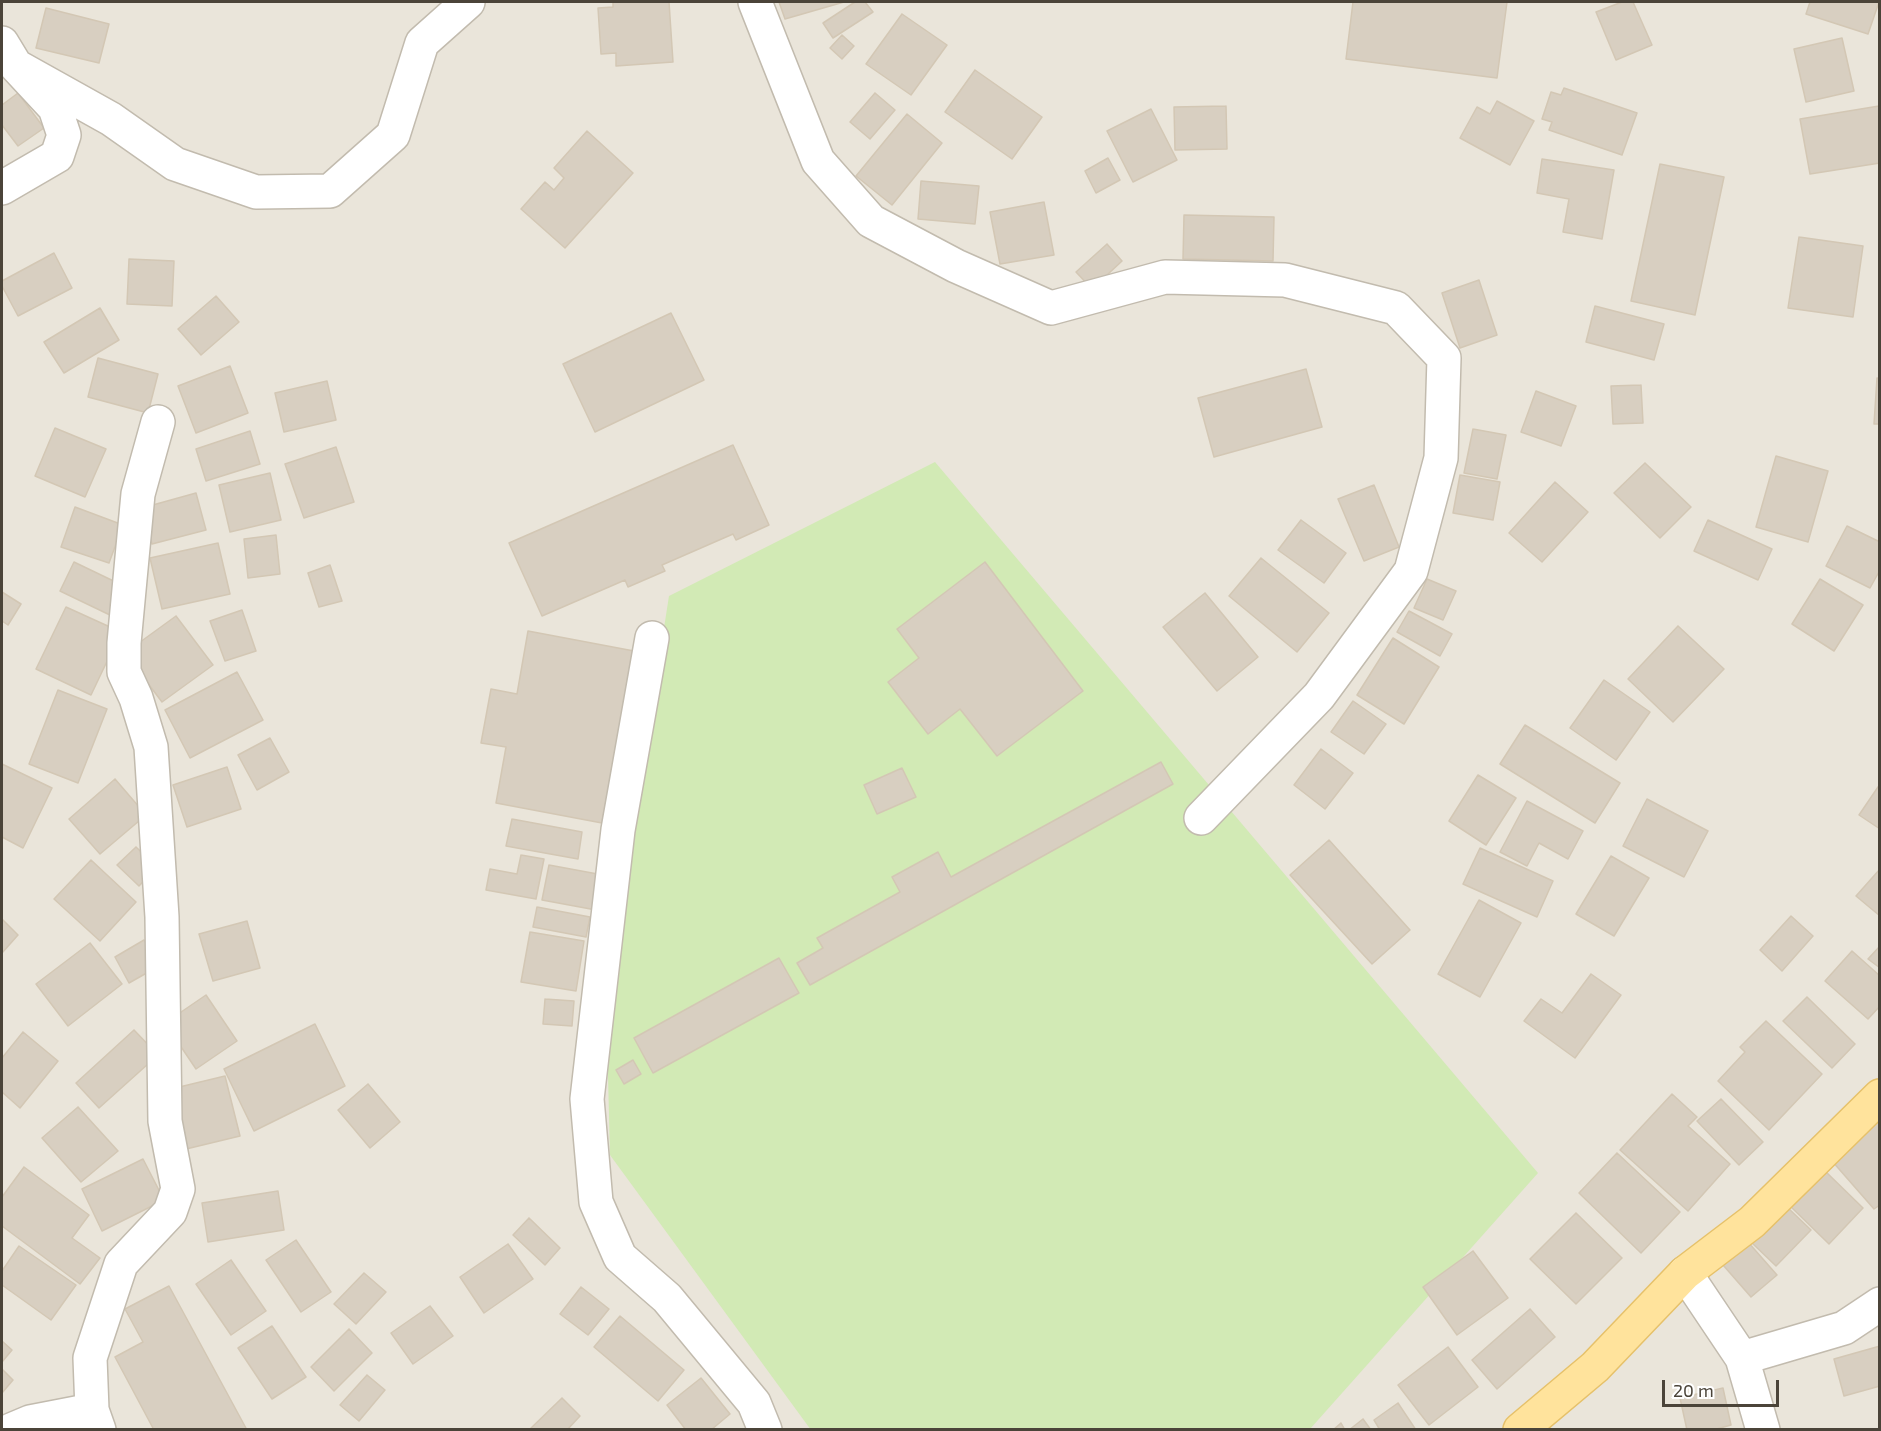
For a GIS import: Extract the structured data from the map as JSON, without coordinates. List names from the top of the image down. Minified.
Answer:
{"scale_bar":"20 m"}
